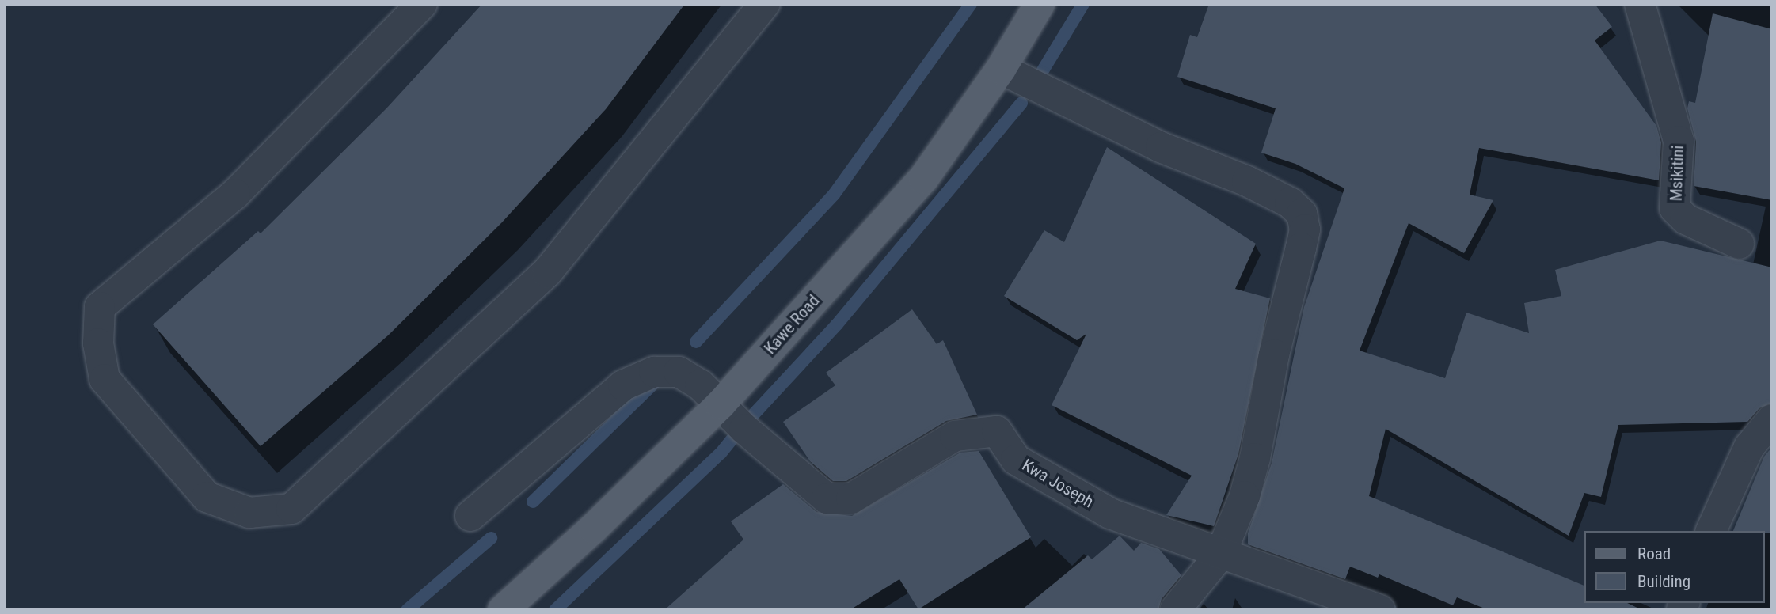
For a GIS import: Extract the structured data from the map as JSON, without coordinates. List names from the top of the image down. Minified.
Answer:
{"streets":{"main road":["Kawe Road"],"street":["Msikitini","Kwa Joseph"]},"crossings":[["Kawe Road","Kwa Joseph"]],"legend":["Road","Building"]}
